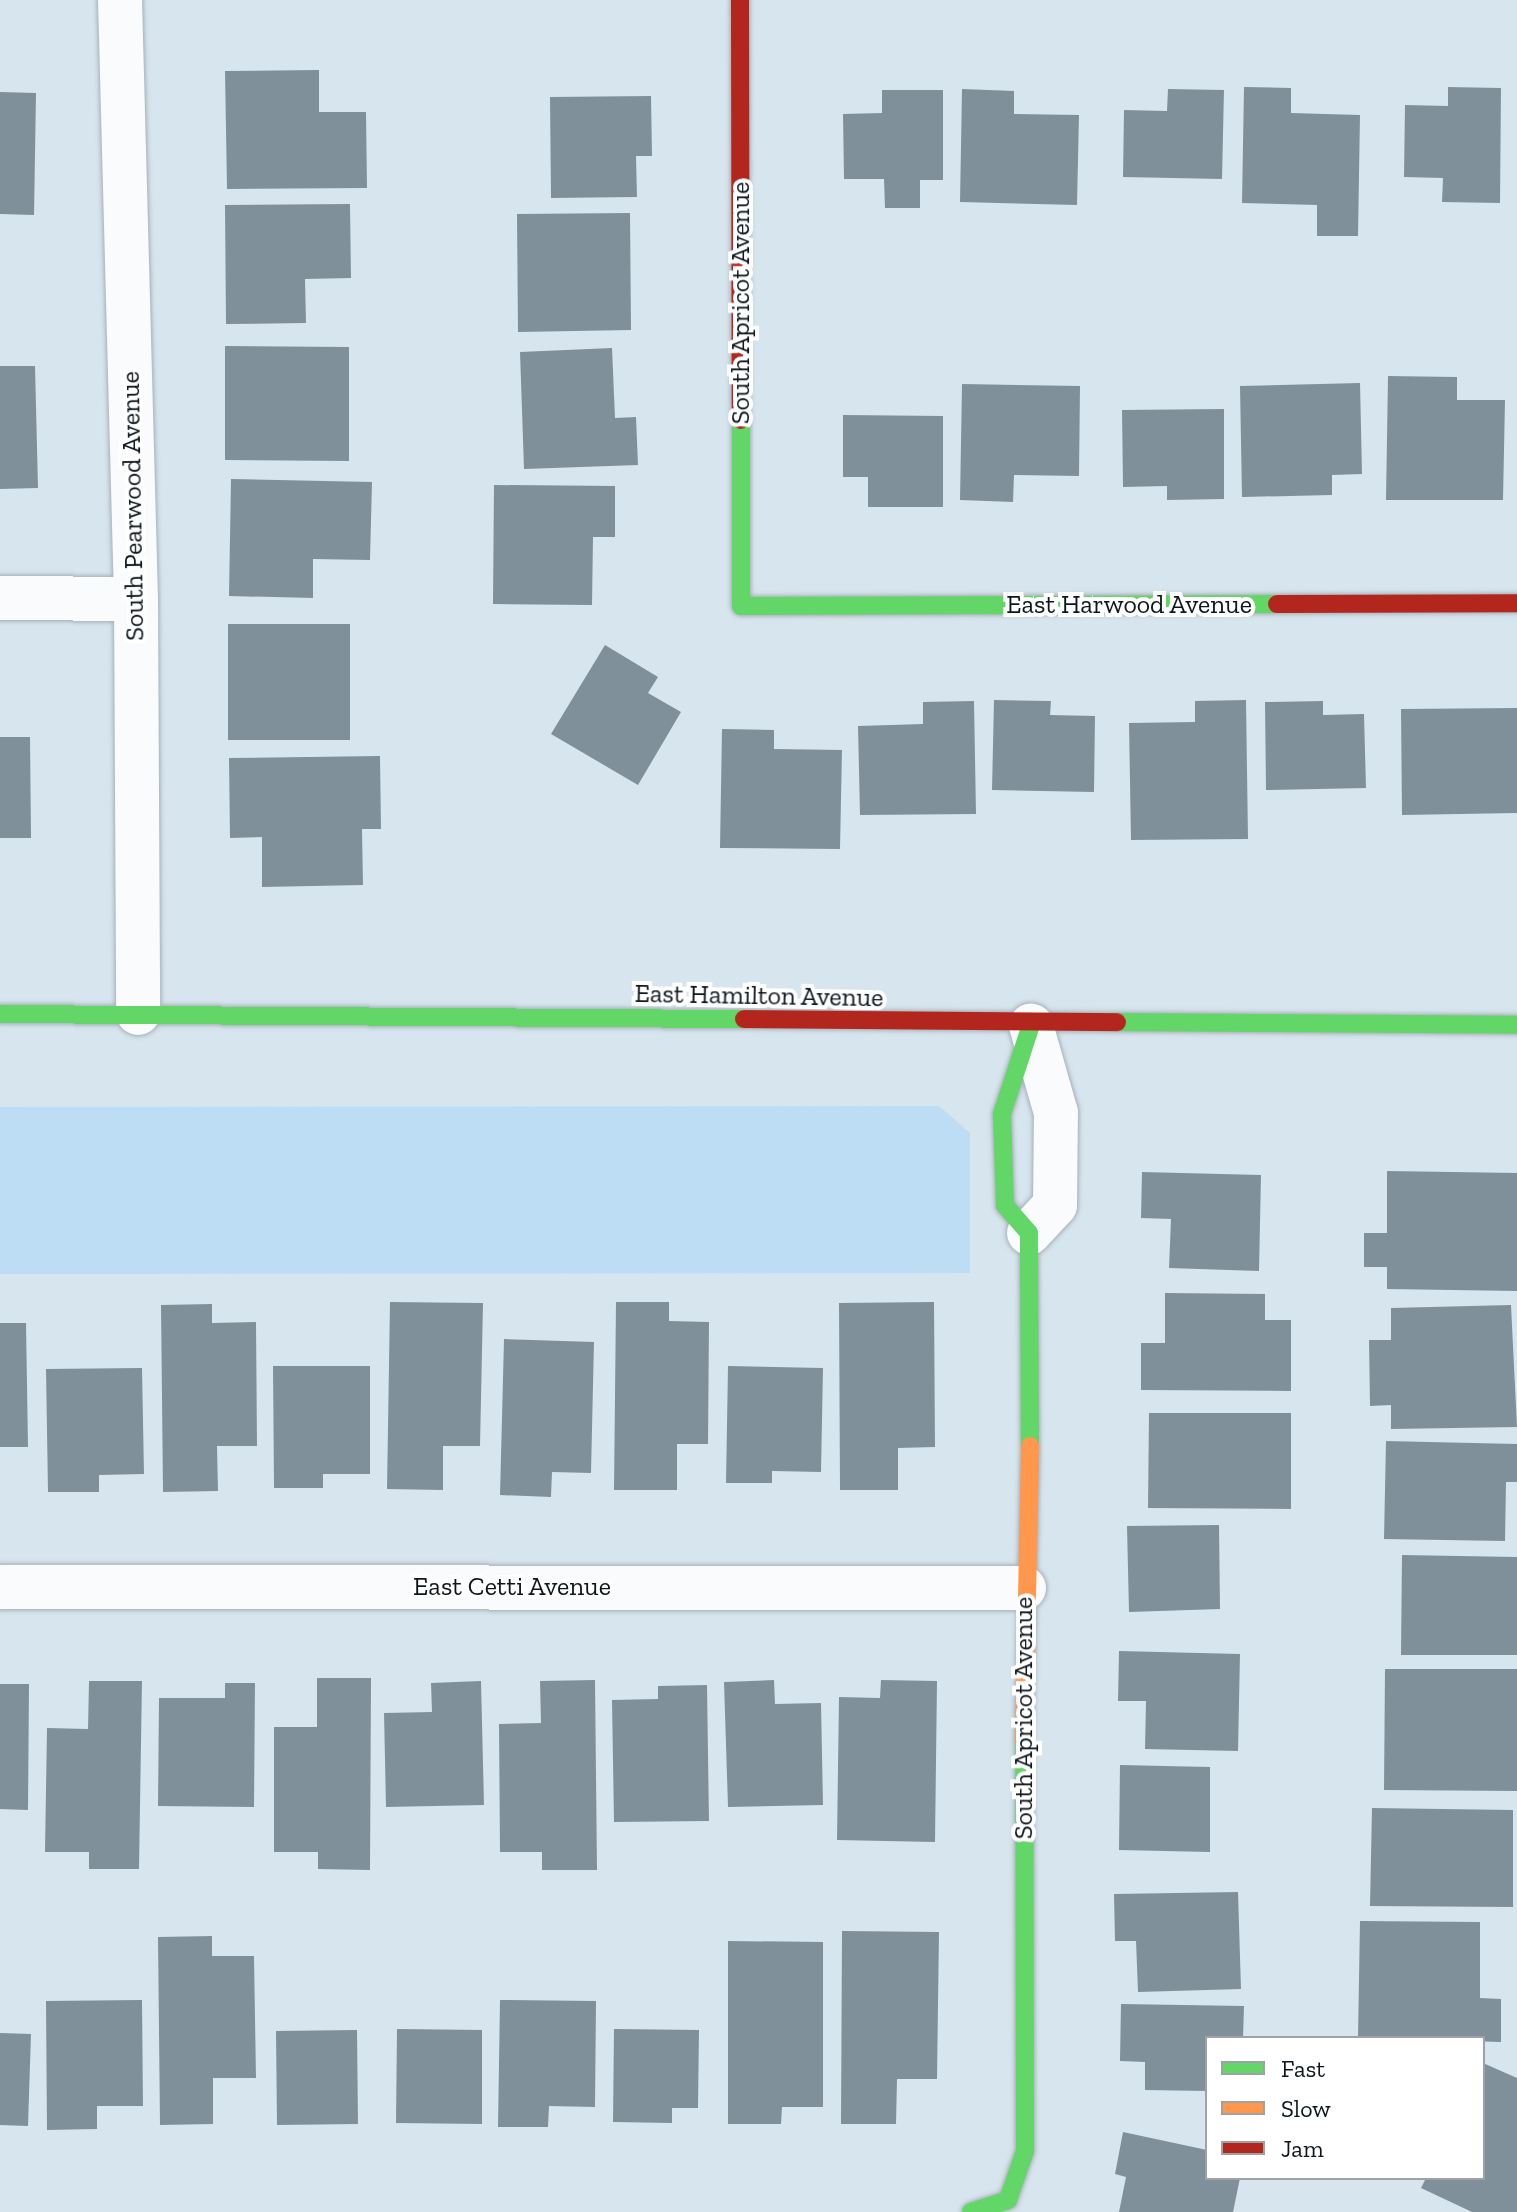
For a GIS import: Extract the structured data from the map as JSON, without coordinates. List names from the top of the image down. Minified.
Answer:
{"streets":{"street":["South Apricot Avenue","South Pearwood Avenue","East Harwood Avenue","East Hamilton Avenue","East Cetti Avenue"]},"crossings":[["South Apricot Avenue","East Harwood Avenue"],["South Apricot Avenue","East Hamilton Avenue"],["South Apricot Avenue","East Cetti Avenue"],["South Pearwood Avenue","East Hamilton Avenue"]],"legend":["Fast","Slow","Jam"]}
